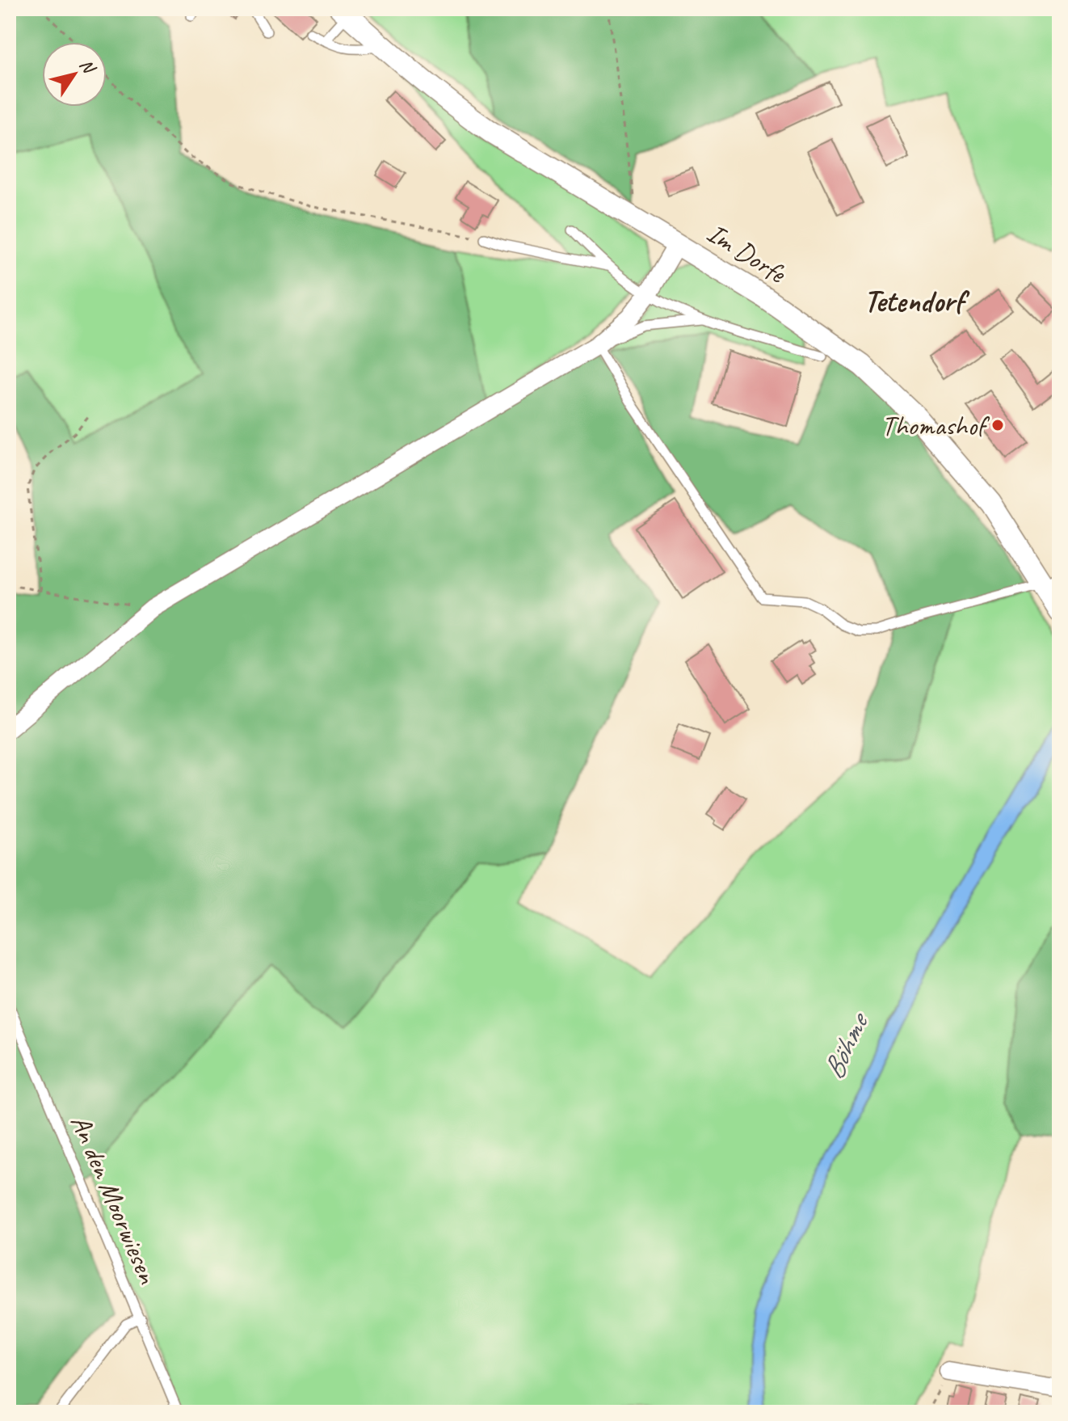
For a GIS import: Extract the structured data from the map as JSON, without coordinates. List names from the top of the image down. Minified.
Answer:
{"streets":{"street":["Im Dorfe"],"lane":["An den Moorwiesen"]},"districts":["Tetendorf"],"water":["Böhme"],"places":["Thomashof"],"north":"top right"}
